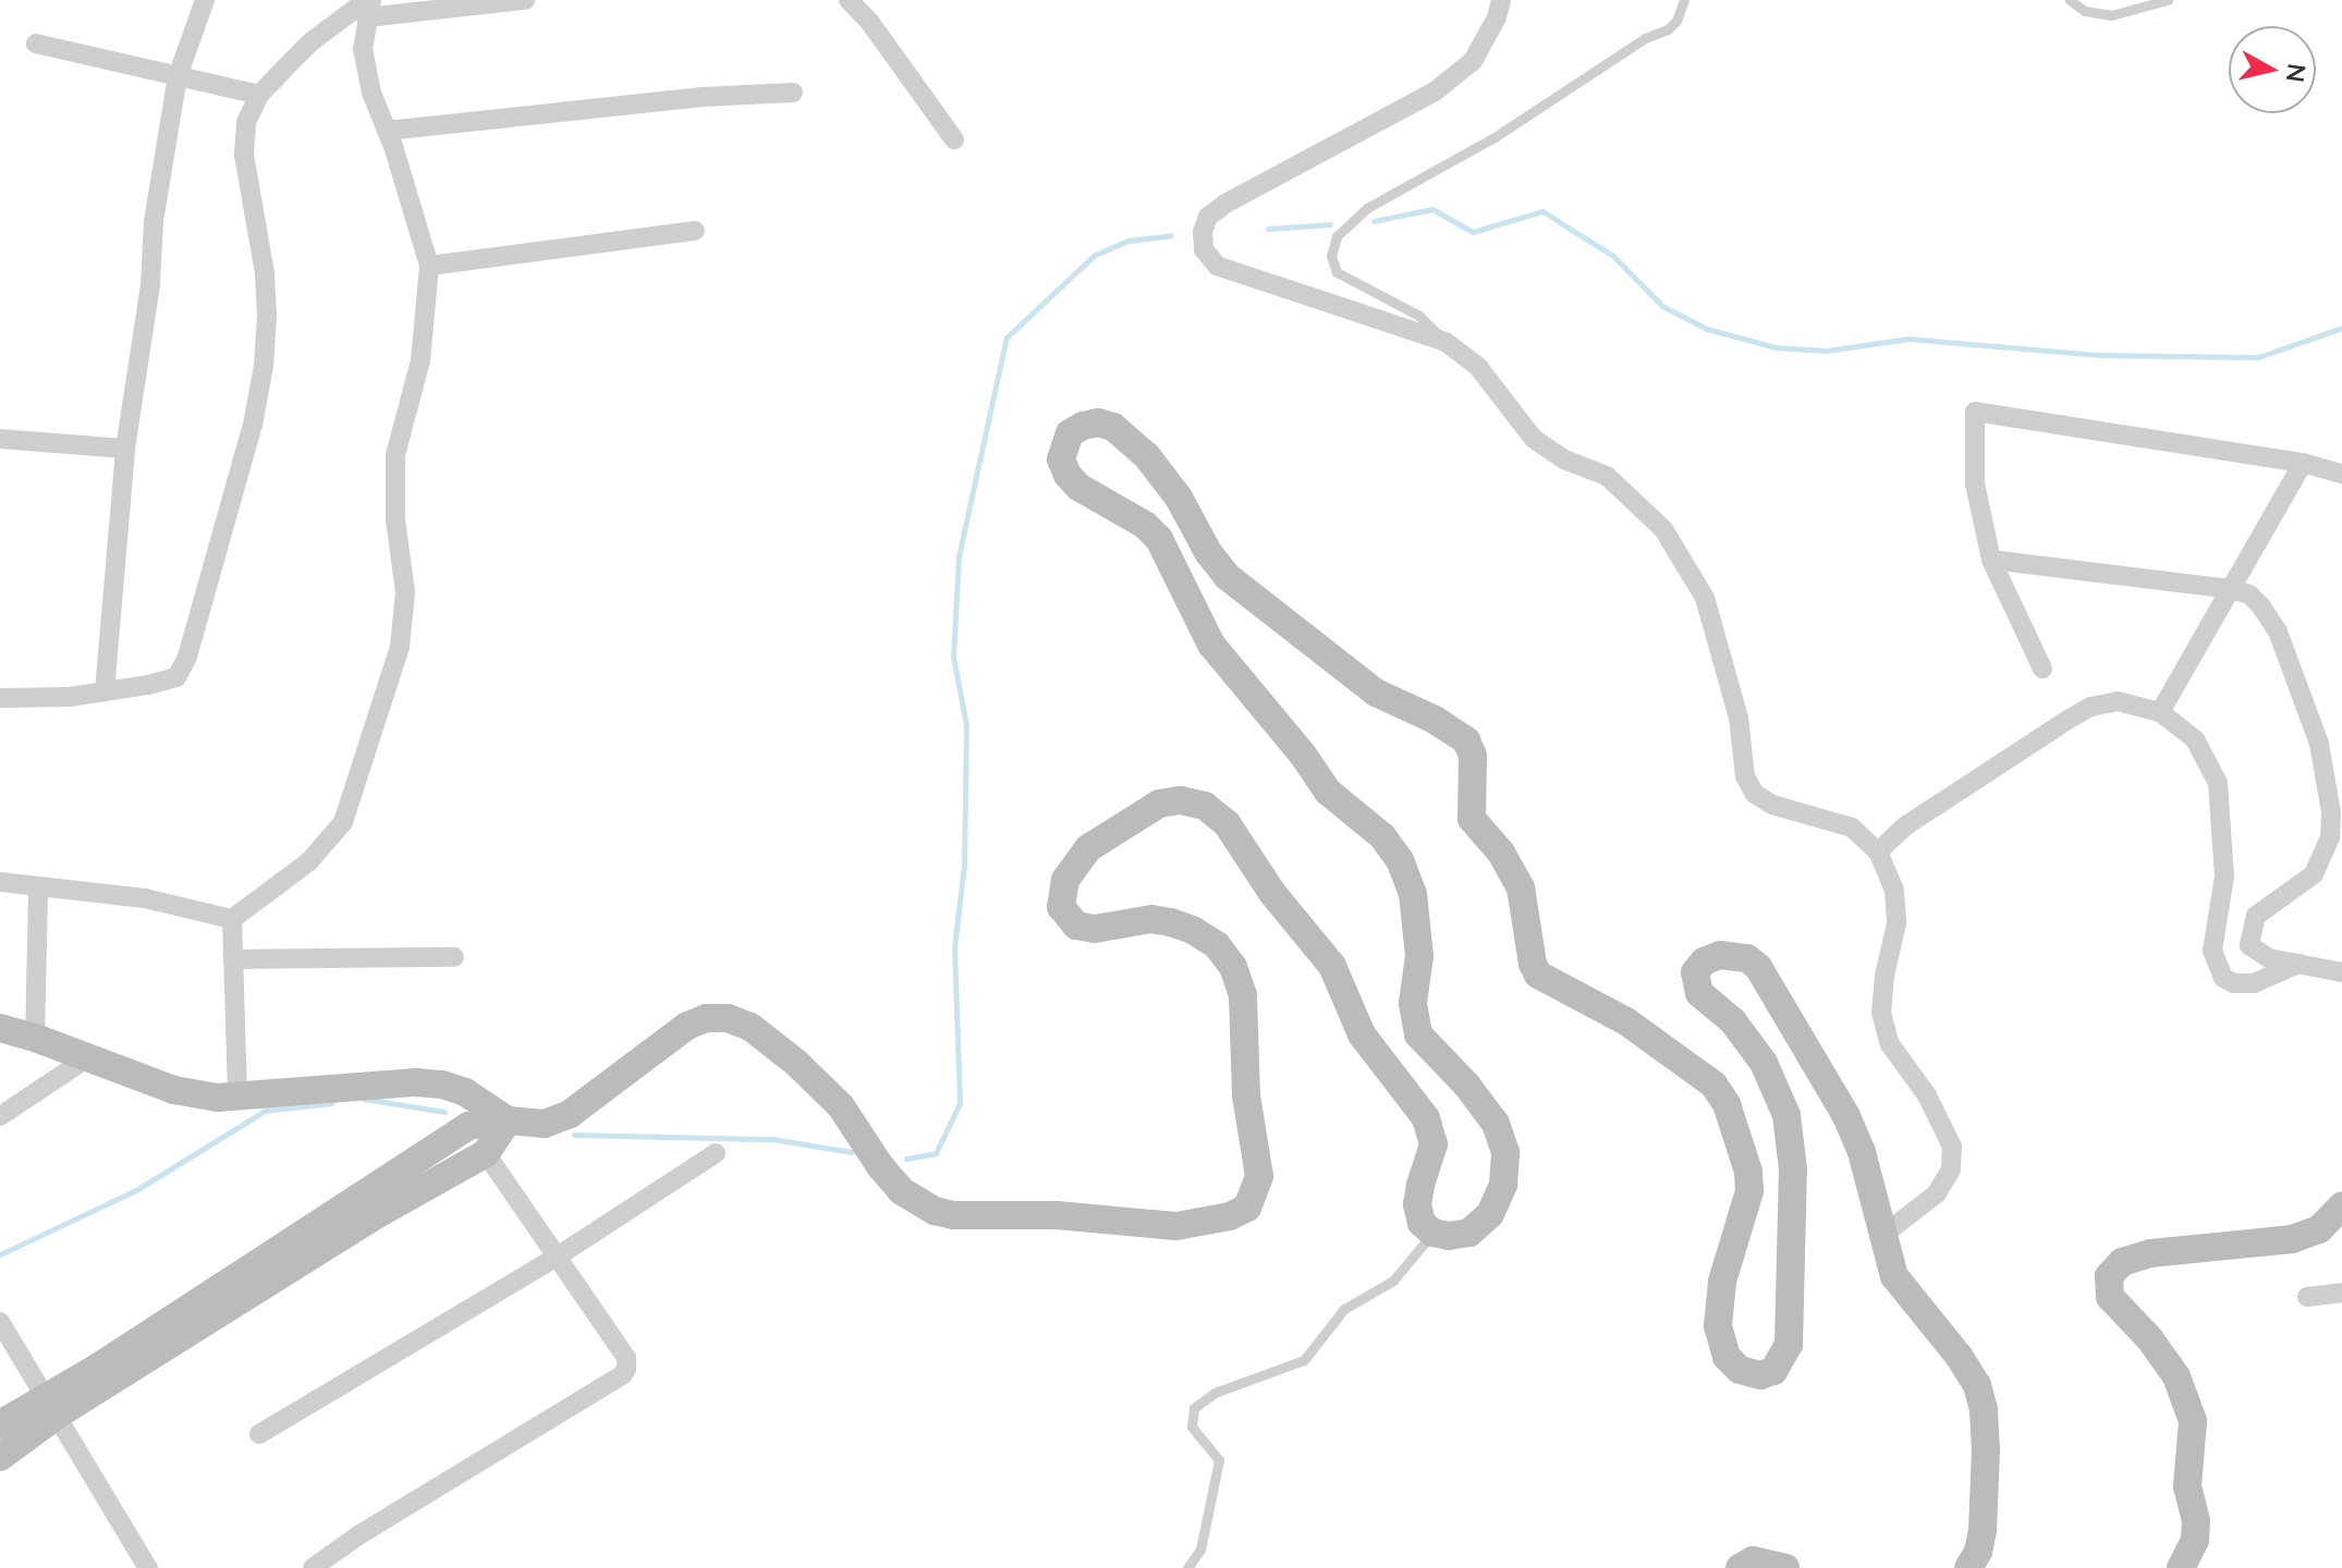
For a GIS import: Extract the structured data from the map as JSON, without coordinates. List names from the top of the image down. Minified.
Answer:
{"north":"right"}
